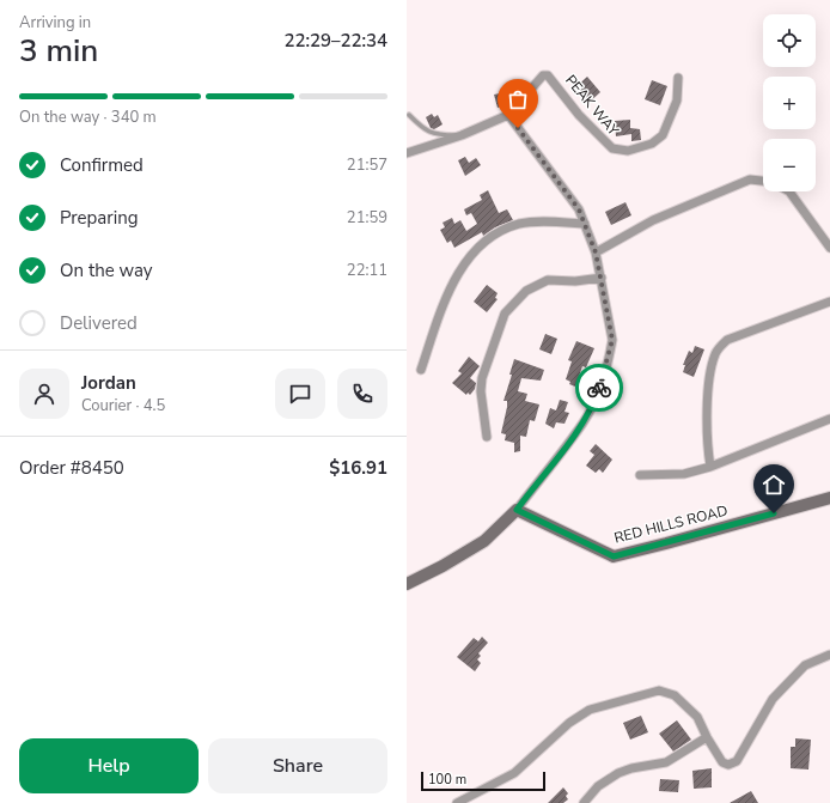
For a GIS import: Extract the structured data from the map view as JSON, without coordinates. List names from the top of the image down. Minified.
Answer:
{"streets":{"main road":["RED HILLS ROAD"],"street":["PEAK WAY"]},"scale_bar":"100 m","page":{"heading":["3 min","Arriving in","22:29–22:34"],"panel":["Jordan","Courier · 4.5","Order #8450","$16.91"],"map_buttons":["+","−"],"bar":"On the way · 340 m","list":[["Confirmed","21:57"],["Preparing","21:59"],["On the way","22:11"],"Delivered"],"buttons":["Help","Share"],"scale":"100 m"}}
